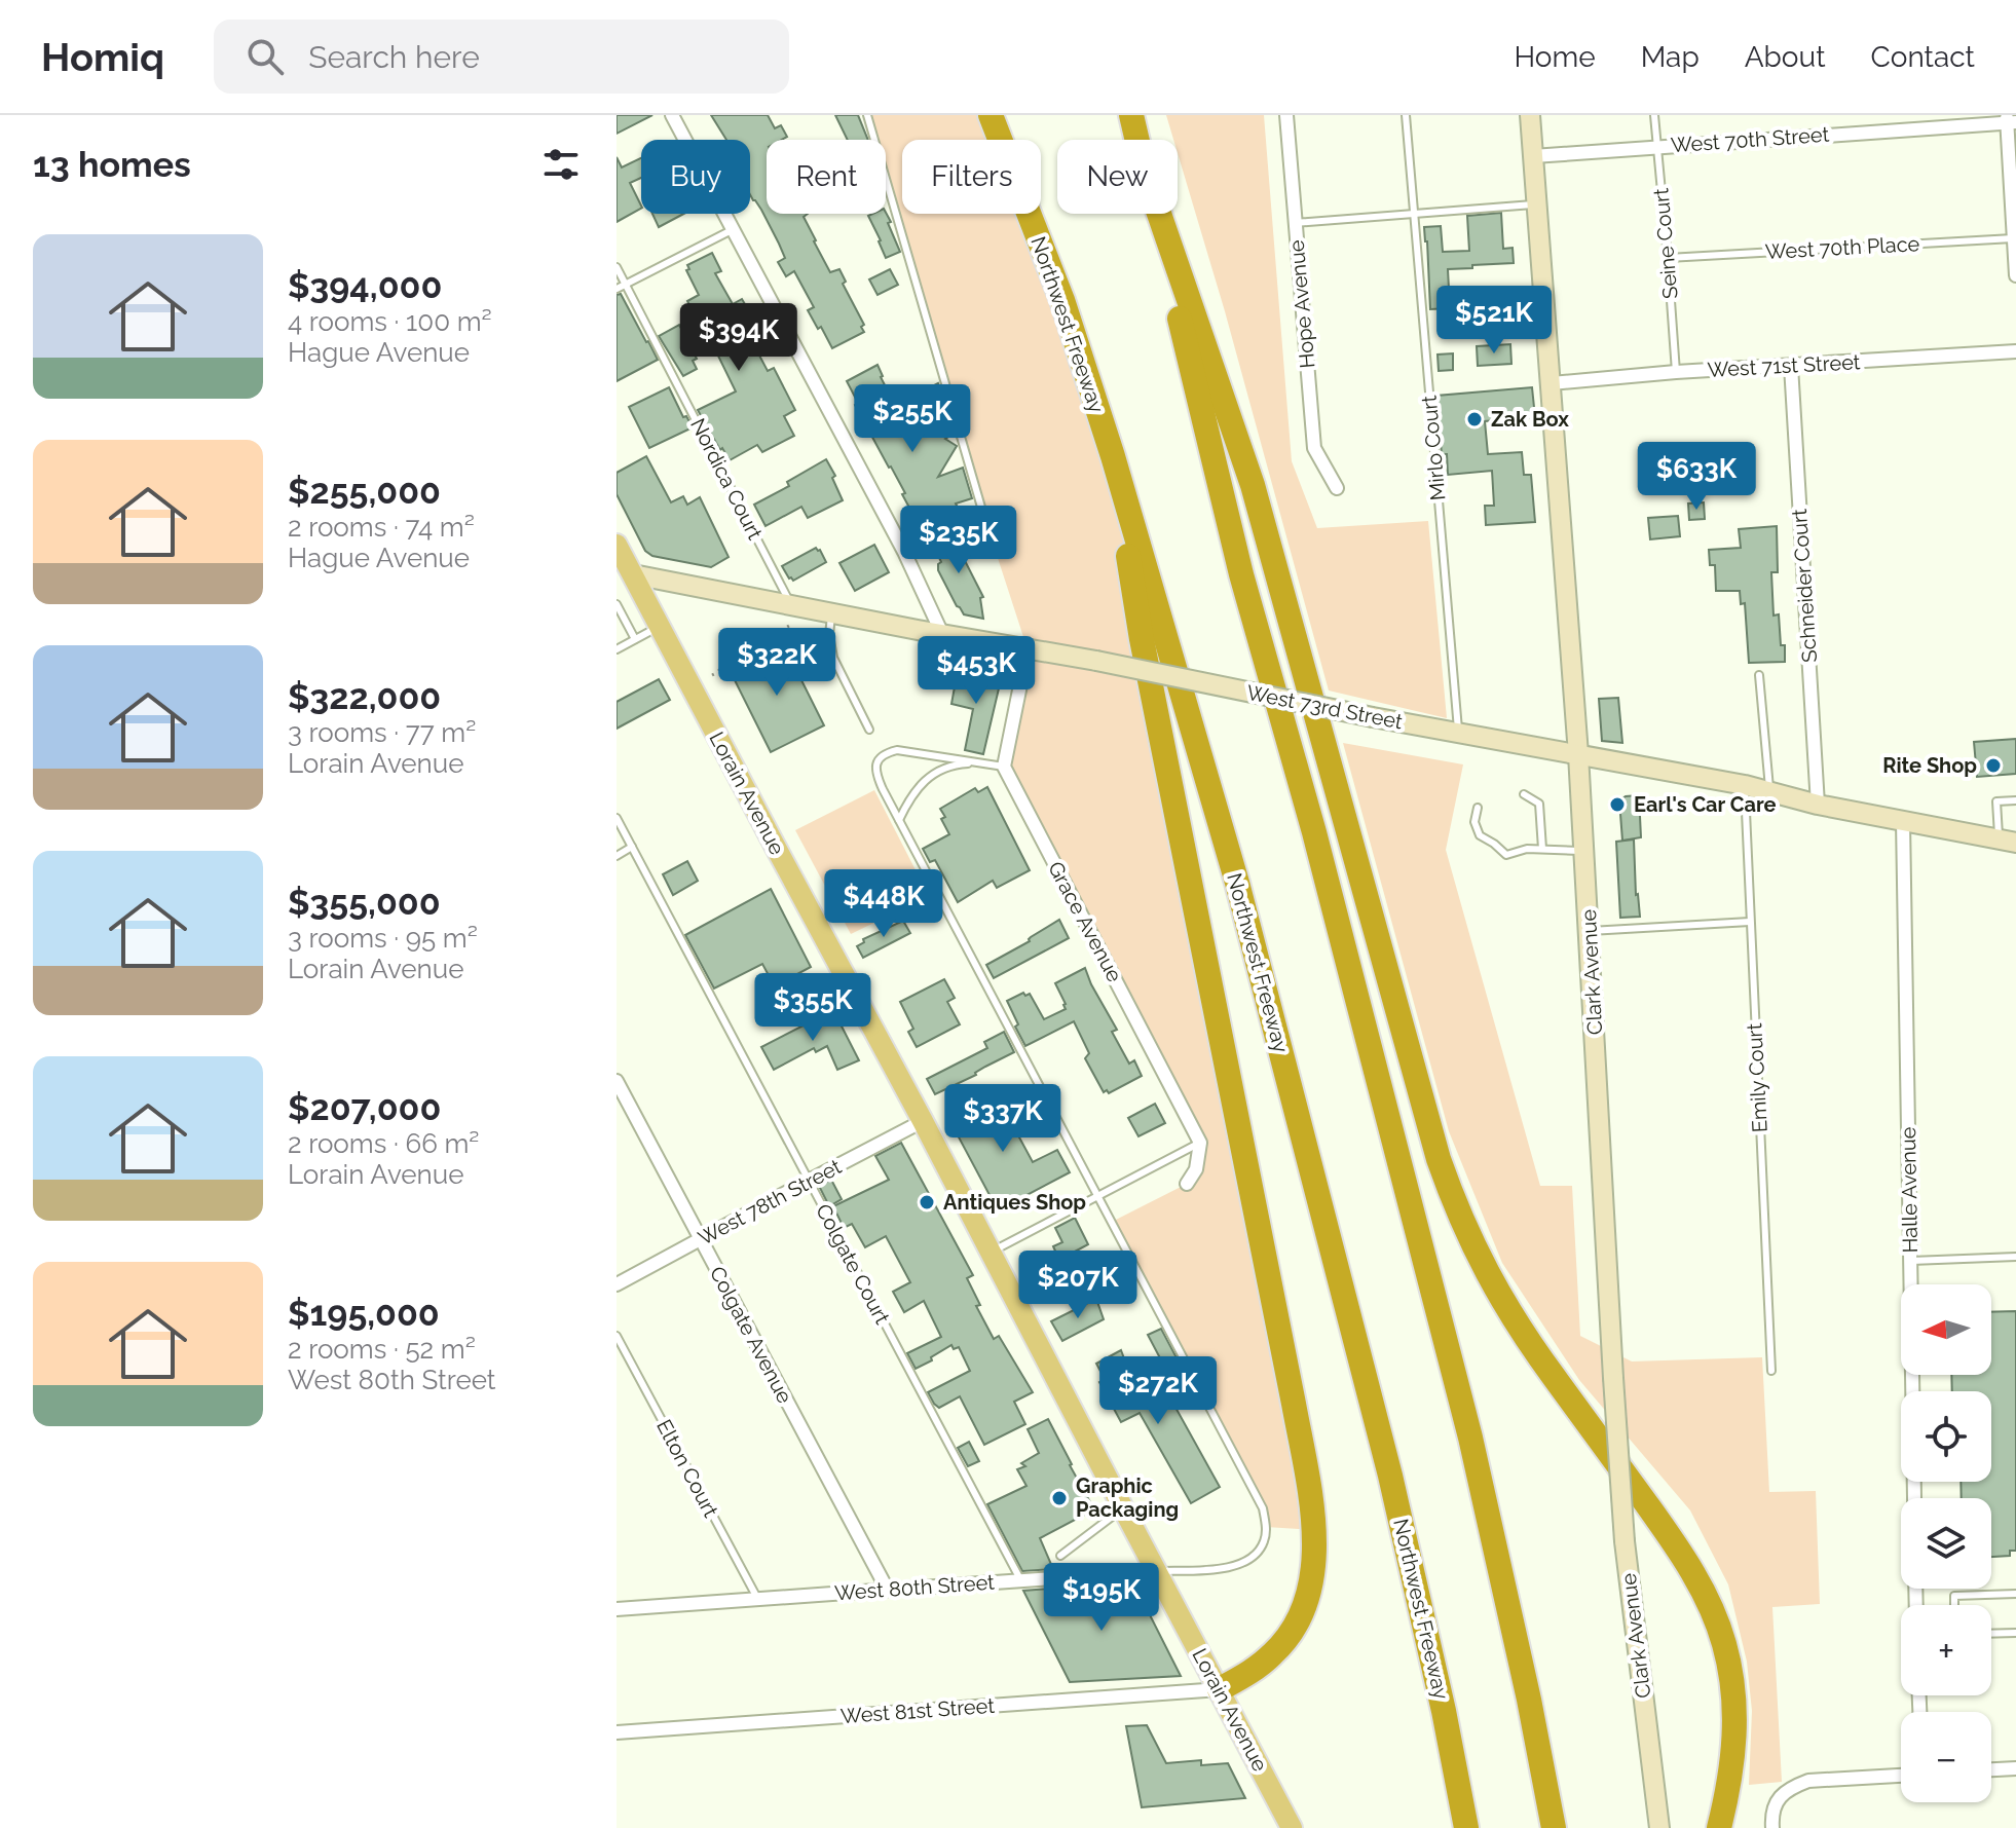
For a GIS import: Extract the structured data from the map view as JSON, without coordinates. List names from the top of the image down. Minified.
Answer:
{"streets":{"highway":["Northwest Freeway"],"main road":["Lorain Avenue"],"street":["West 70th Street","Hope Avenue","West 71st Street","Schneider Court","West 73rd Street","Grace Avenue","Clark Avenue","Halle Avenue","West 78th Street","Colgate Avenue","West 80th Street","West 81st Street"],"lane":["Seine Court","West 70th Place","Mirlo Court","Nordica Court","Emily Court","Colgate Court","Elton Court"]},"crossings":[["West 70th Street","Seine Court"],["West 70th Street","Clark Avenue"],["Seine Court","West 70th Place"],["Seine Court","West 71st Street"],["West 71st Street","Schneider Court"],["West 71st Street","Clark Avenue"],["Mirlo Court","West 73rd Street"],["Nordica Court","West 73rd Street"],["Schneider Court","West 73rd Street"],["West 73rd Street","Lorain Avenue"],["West 73rd Street","Clark Avenue"],["West 73rd Street","Emily Court"],["West 73rd Street","Halle Avenue"],["Lorain Avenue","West 78th Street"],["Lorain Avenue","West 80th Street"],["Lorain Avenue","West 81st Street"],["West 78th Street","Colgate Court"],["West 78th Street","Colgate Avenue"],["Colgate Court","West 80th Street"],["Colgate Avenue","West 80th Street"],["Elton Court","West 80th Street"]],"places":["Zak Box","Rite Shop","Earl's Car Care","Antiques Shop","Graphic Packaging"],"north":"left","page":{"header":"Homiq","search":"Search here","nav":["Home","Map","About","Contact"],"heading":"13 homes","chip":["Buy","Rent","Filters","New"],"list":[{"name":"$394,000","note":"4 rooms · 100 m² · Hague Avenue"},{"name":"$255,000","note":"2 rooms · 74 m² · Hague Avenue"},{"name":"$322,000","note":"3 rooms · 77 m² · Lorain Avenue"},{"name":"$355,000","note":"3 rooms · 95 m² · Lorain Avenue"},{"name":"$207,000","note":"2 rooms · 66 m² · Lorain Avenue"},{"name":"$195,000","note":"2 rooms · 52 m² · West 80th Street"}],"price":["$521K","$394K","$255K","$633K","$235K","$322K","$453K","$448K","$355K","$337K","$207K","$272K","$195K"],"map_buttons":["+","−"]}}
